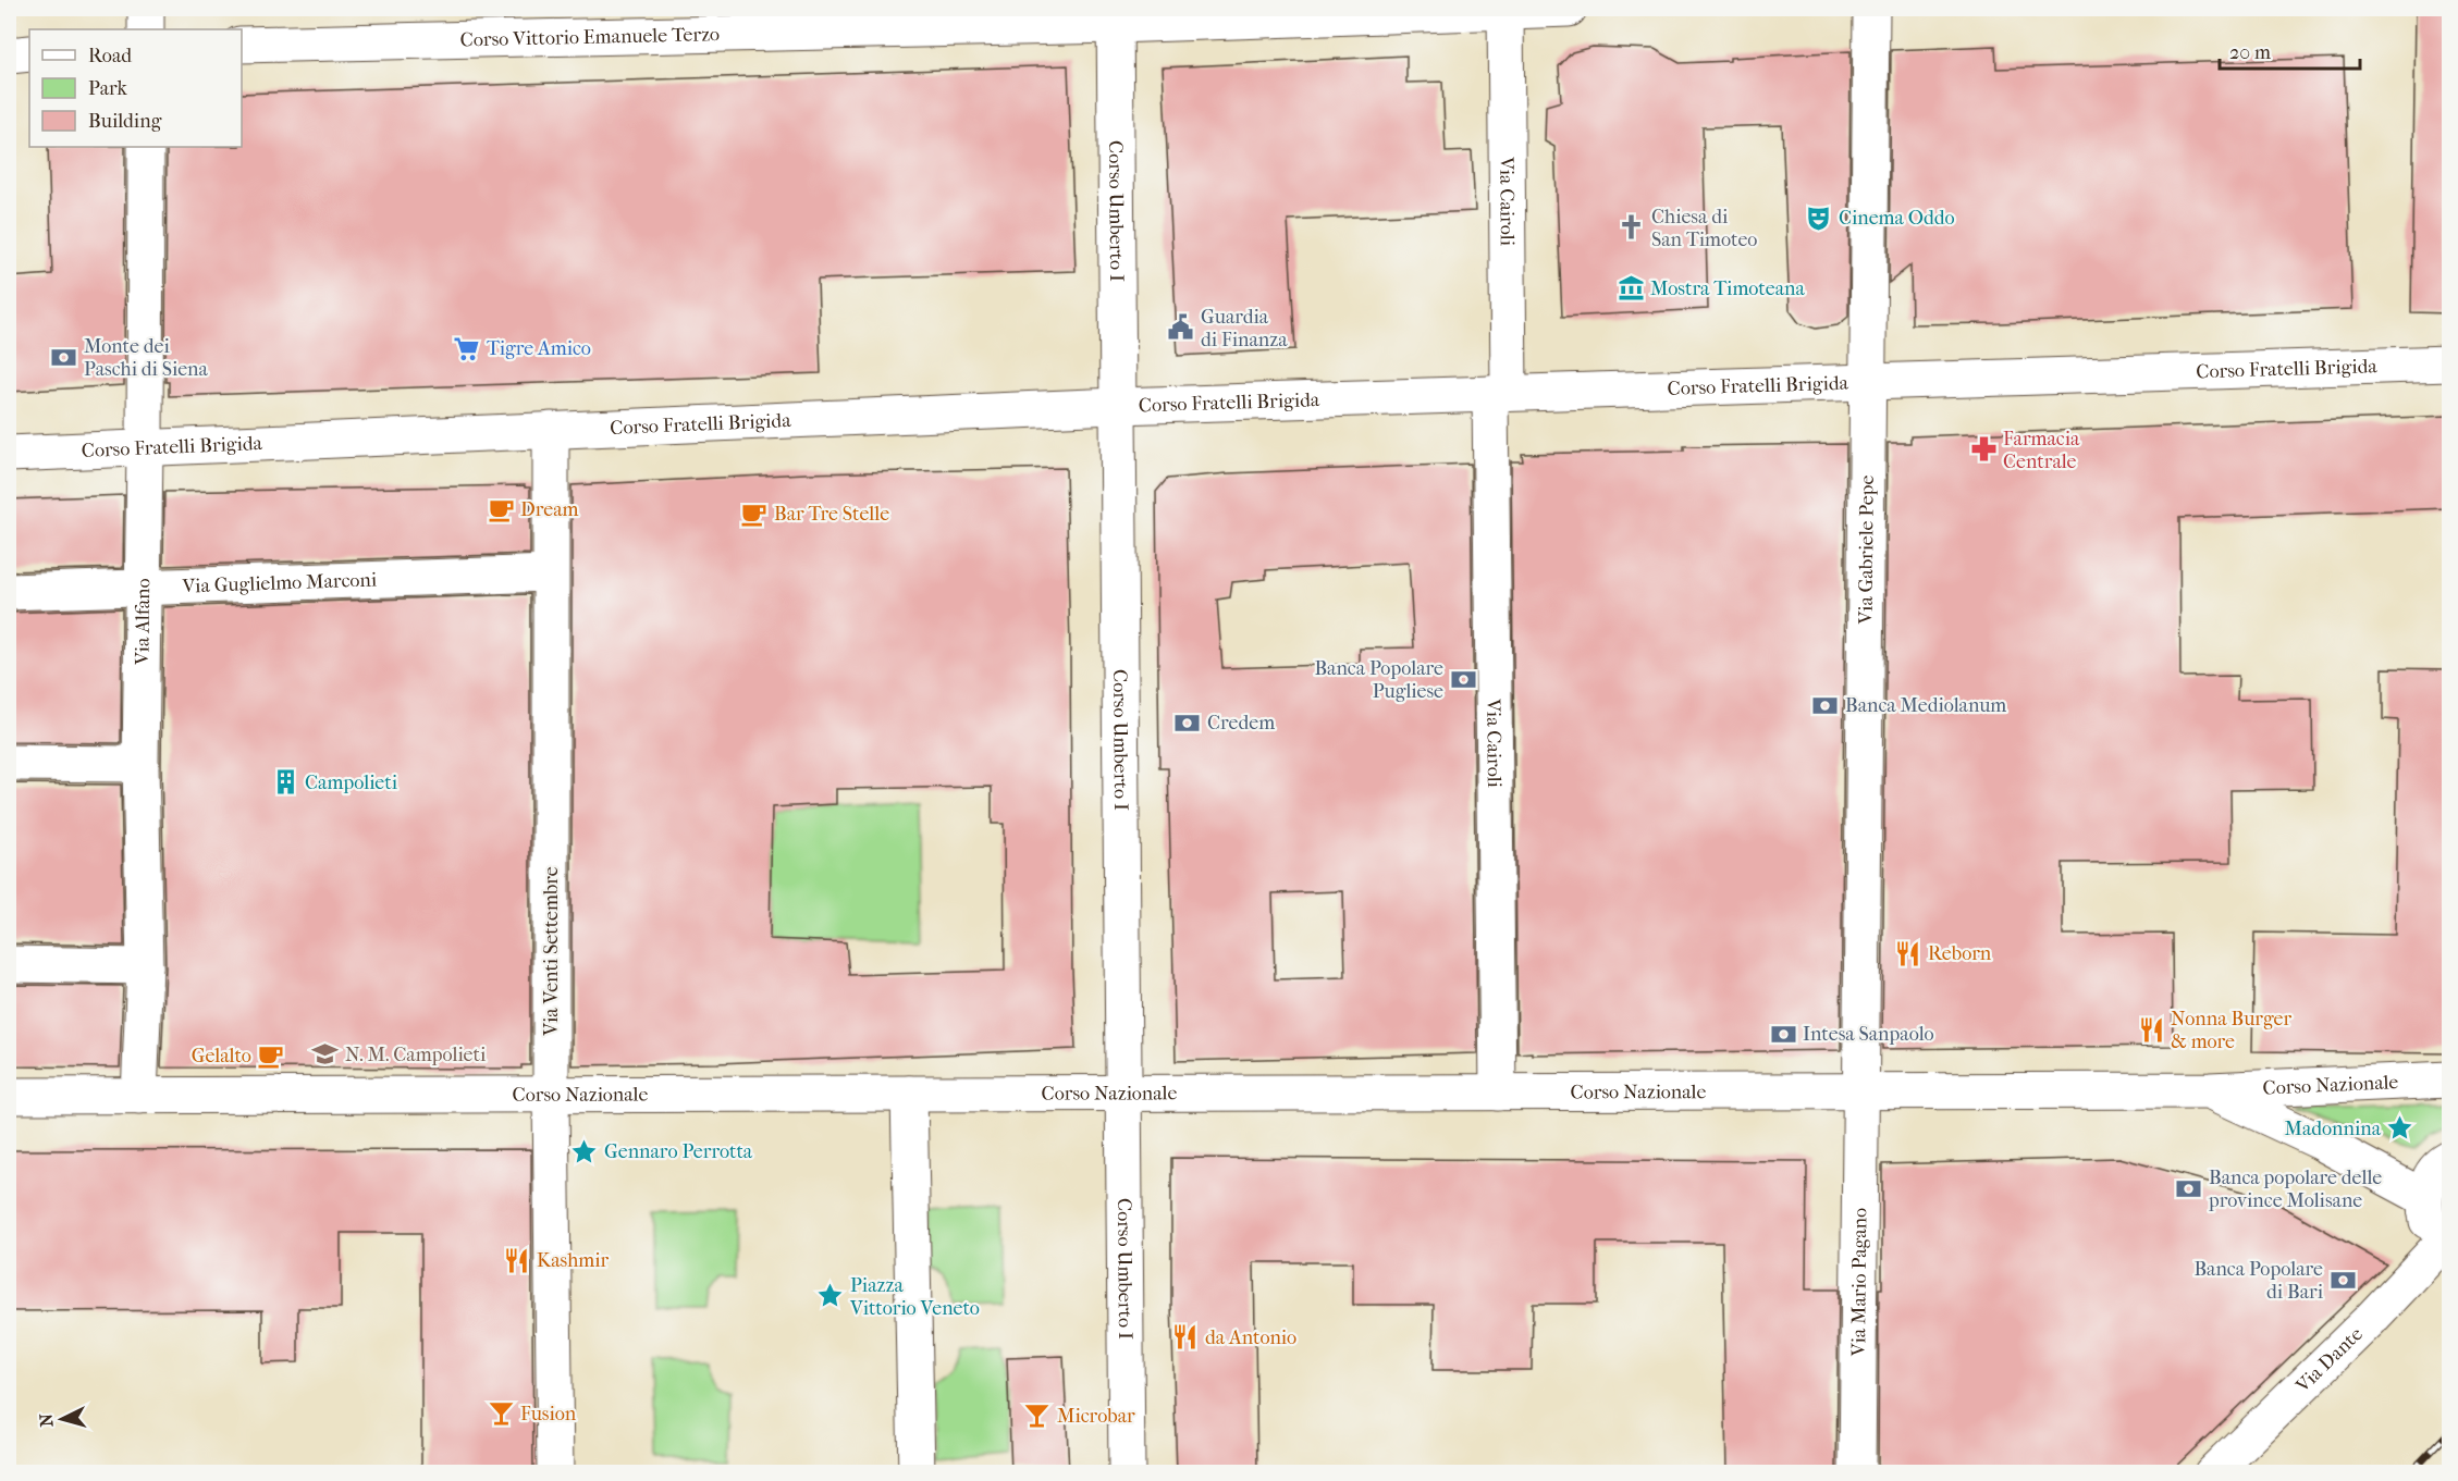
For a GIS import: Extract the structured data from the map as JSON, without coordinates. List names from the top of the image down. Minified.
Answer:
{"streets":{"street":["Corso Vittorio Emanuele Terzo","Via Cairoli","Corso Umberto I","Corso Fratelli Brigida","Via Gabriele Pepe","Via Guglielmo Marconi","Via Alfano","Via Venti Settembre","Corso Nazionale","Via Mario Pagano","Via Dante"]},"crossings":[["Corso Vittorio Emanuele Terzo","Via Cairoli"],["Corso Vittorio Emanuele Terzo","Corso Umberto I"],["Via Cairoli","Corso Fratelli Brigida"],["Via Cairoli","Corso Nazionale"],["Corso Umberto I","Corso Fratelli Brigida"],["Corso Umberto I","Corso Nazionale"],["Corso Fratelli Brigida","Via Gabriele Pepe"],["Corso Fratelli Brigida","Via Alfano"],["Corso Fratelli Brigida","Via Venti Settembre"],["Via Gabriele Pepe","Corso Nazionale"],["Via Gabriele Pepe","Via Mario Pagano"],["Via Guglielmo Marconi","Via Alfano"],["Via Guglielmo Marconi","Via Venti Settembre"],["Via Alfano","Corso Nazionale"],["Via Venti Settembre","Corso Nazionale"],["Corso Nazionale","Via Mario Pagano"]],"places":{"theatre":["Cinema Oddo"],"church":["Chiesa di San Timoteo"],"museum":["Mostra Timoteana"],"public building":["Guardia di Finanza"],"supermarket":["Tigre Amico"],"bank":["Monte dei Paschi di Siena","Banca Popolare Pugliese","Banca Mediolanum","Credem","Intesa Sanpaolo","Banca popolare delle province Molisane","Banca Popolare di Bari"],"pharmacy":["Farmacia Centrale"],"cafe":["Dream","Bar Tre Stelle","Gelalto"],"building":["Campolieti"],"restaurant":["Reborn","Nonna Burger & more","Kashmir","da Antonio"],"school or university":["N. M. Campolieti"],"place":["Madonnina","Gennaro Perrotta","Piazza Vittorio Veneto"],"bar":["Fusion","Microbar"]},"legend":["Road","Park","Building"],"scale_bar":"20 m","north":"left"}
